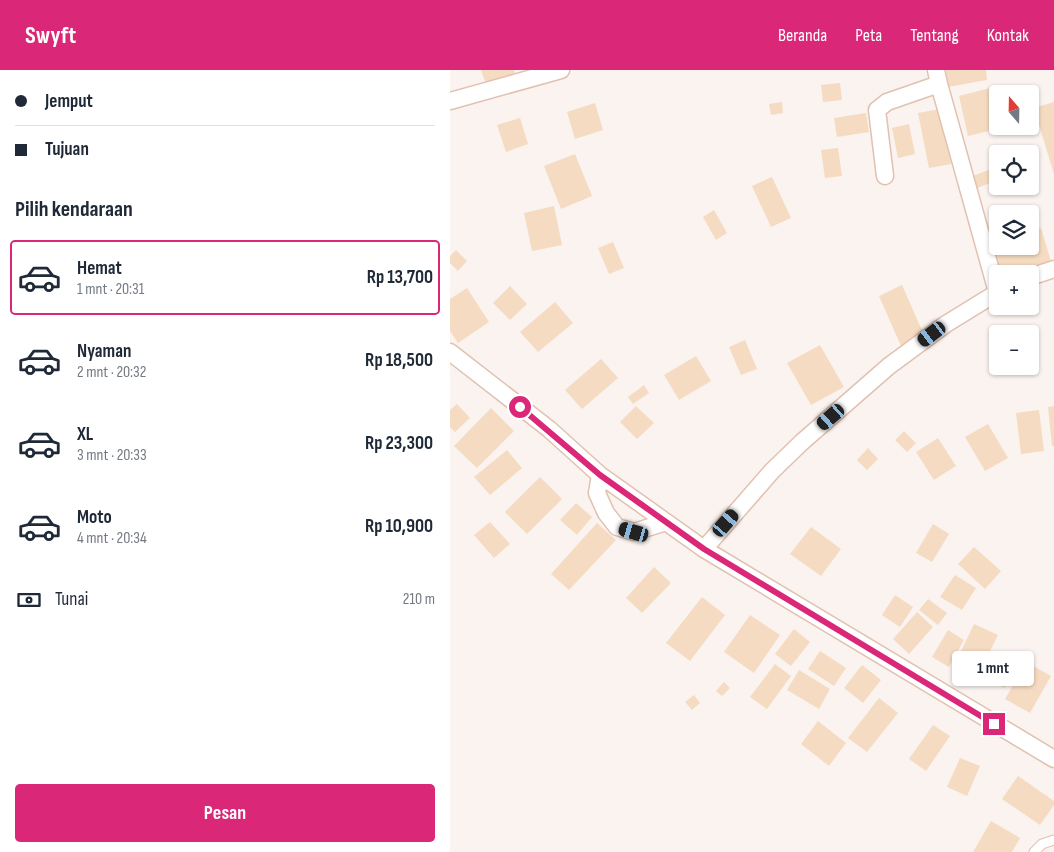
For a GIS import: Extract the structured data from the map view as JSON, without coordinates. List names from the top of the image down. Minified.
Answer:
{"north":"top","page":{"header":"Swyft","nav":["Beranda","Peta","Tentang","Kontak"],"banner":["Jemput","Tujuan"],"map_buttons":["+","−"],"heading":"Pilih kendaraan","list":[{"name":"Hemat","note":"1 mnt · 20:31","value":"Rp 13,700"},{"name":"Nyaman","note":"2 mnt · 20:32","value":"Rp 18,500"},{"name":"XL","note":"3 mnt · 20:33","value":"Rp 23,300"},{"name":"Moto","note":"4 mnt · 20:34","value":"Rp 10,900"}],"pay":["Tunai","210 m"],"bubble":"1 mnt","buttons":"Pesan"}}
